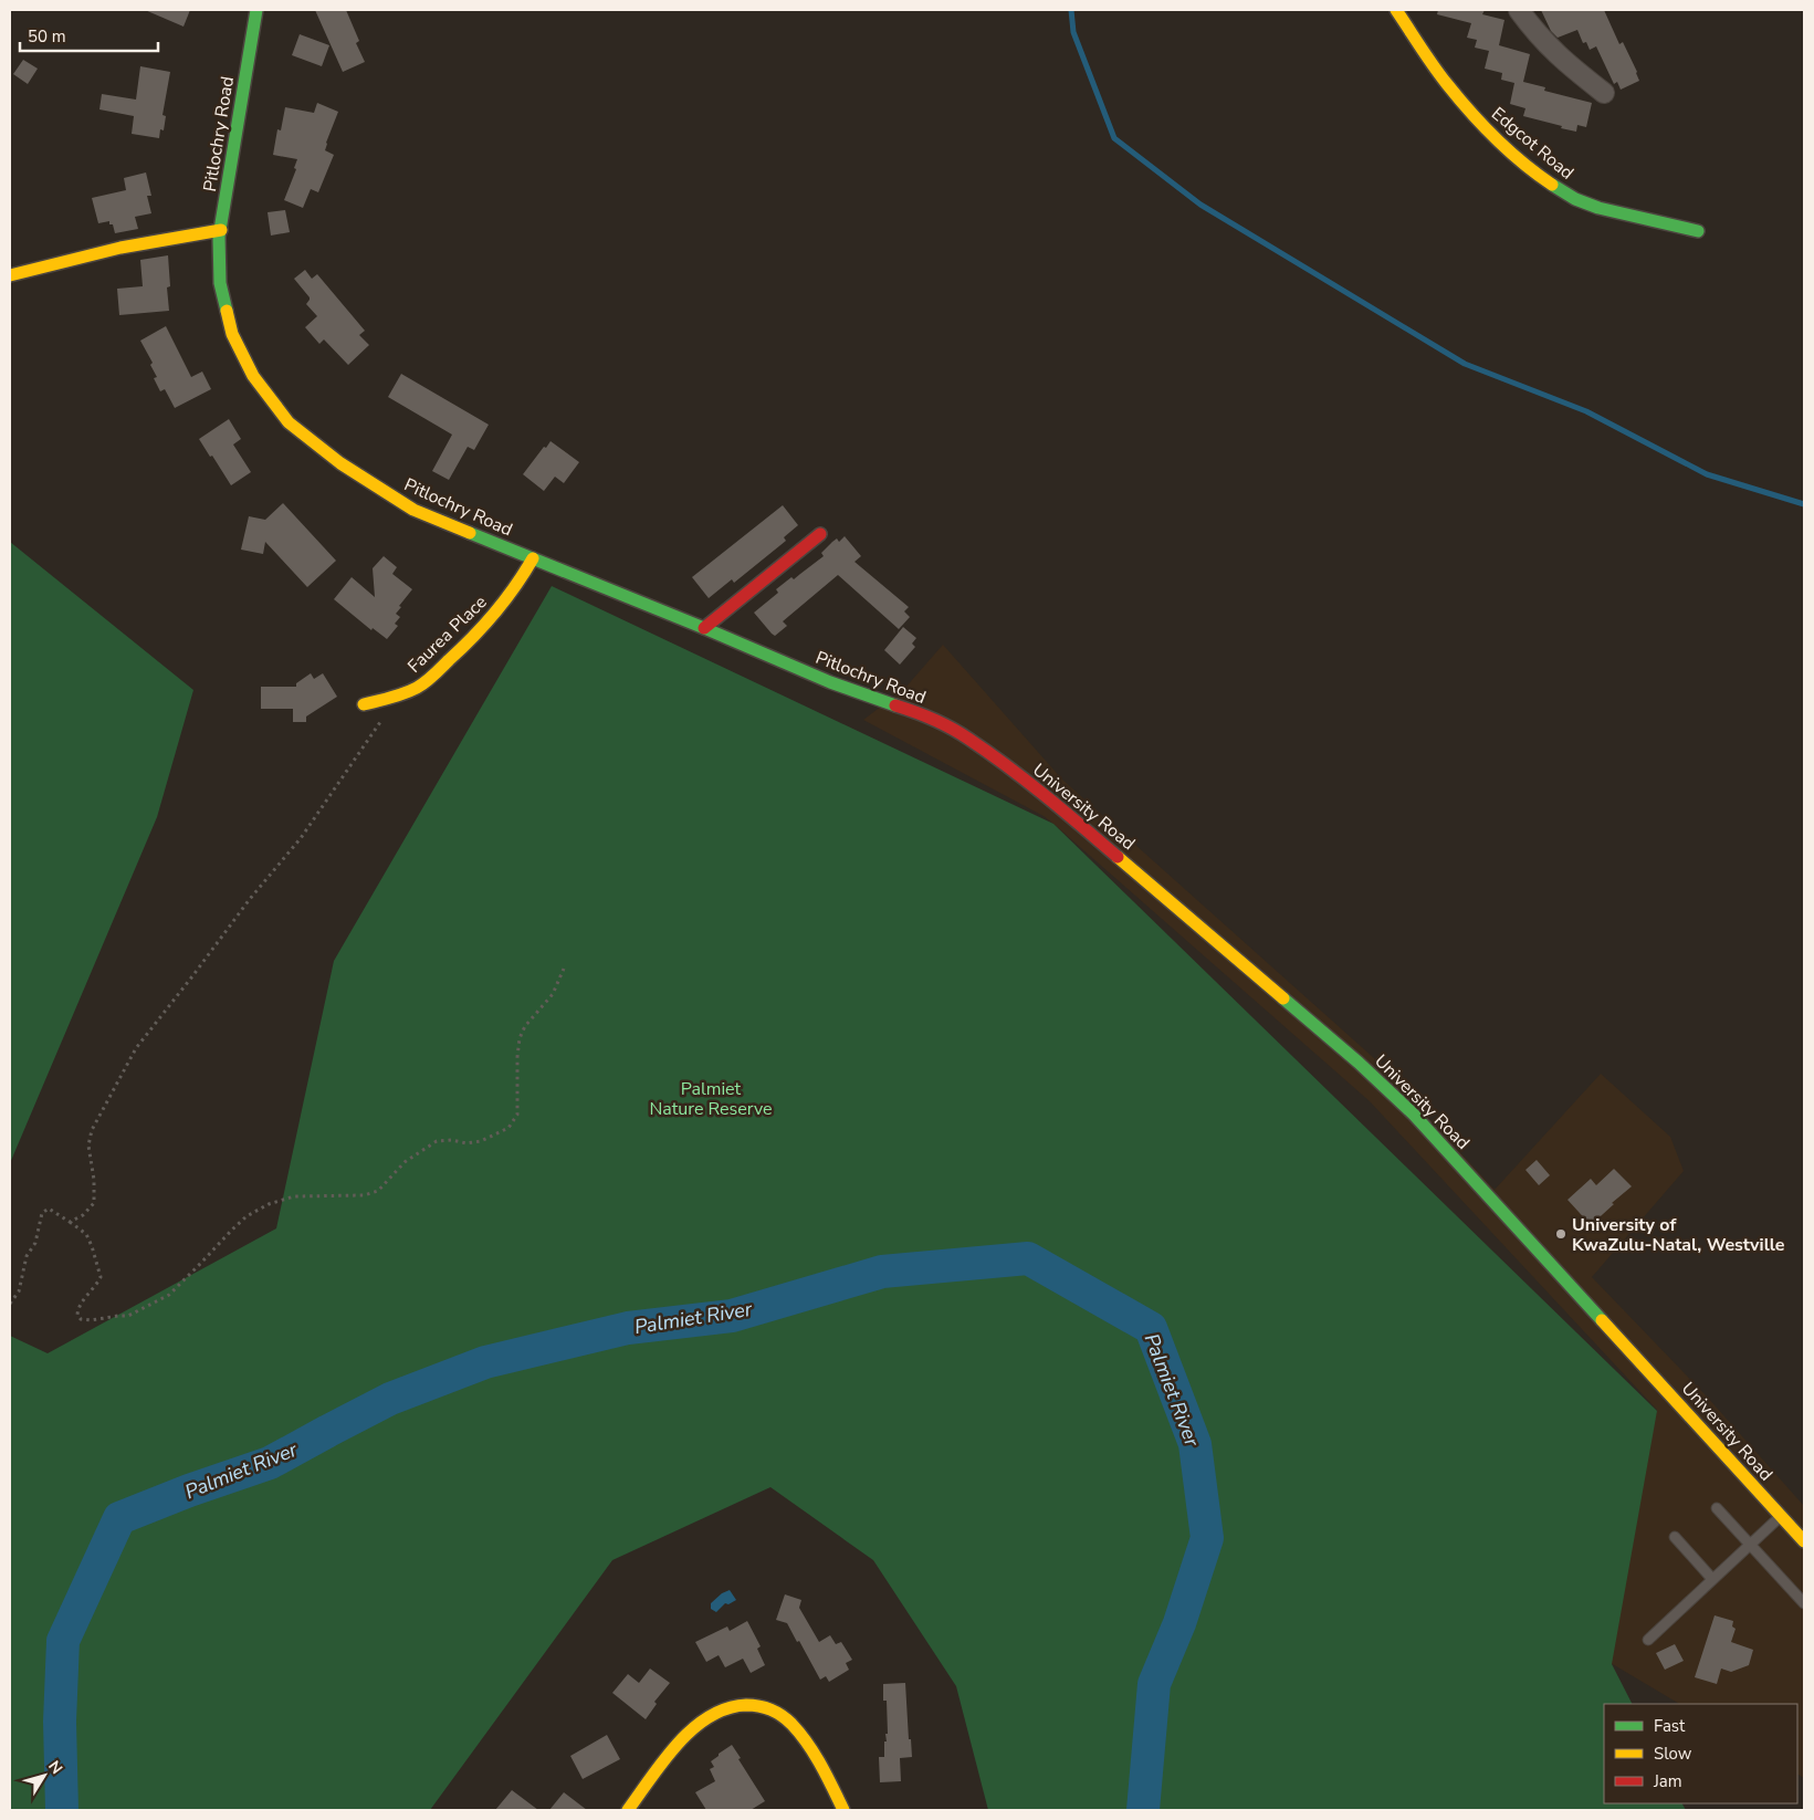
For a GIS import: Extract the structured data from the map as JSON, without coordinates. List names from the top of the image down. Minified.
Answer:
{"streets":{"street":["Pitlochry Road","Edgcot Road","Faurea Place","University Road"]},"crossings":[["Pitlochry Road","Faurea Place"],["Pitlochry Road","University Road"]],"water":["Palmiet River"],"parks":["Palmiet Nature Reserve"],"places":["University of KwaZulu-Natal, Westville"],"legend":["Fast","Slow","Jam"],"scale_bar":"50 m","north":"top right"}
